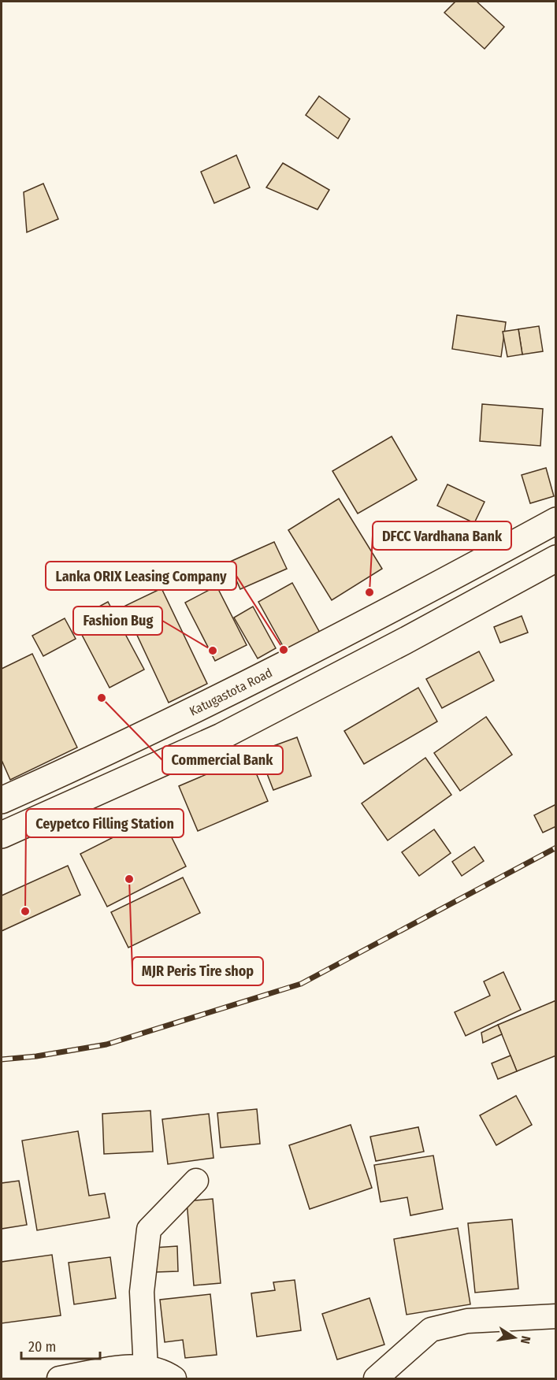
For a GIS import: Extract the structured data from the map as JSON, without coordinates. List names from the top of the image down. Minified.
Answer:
{"streets":{"highway":["Katugastota Road"]},"places":["DFCC Vardhana Bank","Lanka ORIX Leasing Company","Fashion Bug","Commercial Bank","MJR Peris Tire shop","Ceypetco Filling Station"],"scale_bar":"20 m","north":"right"}
